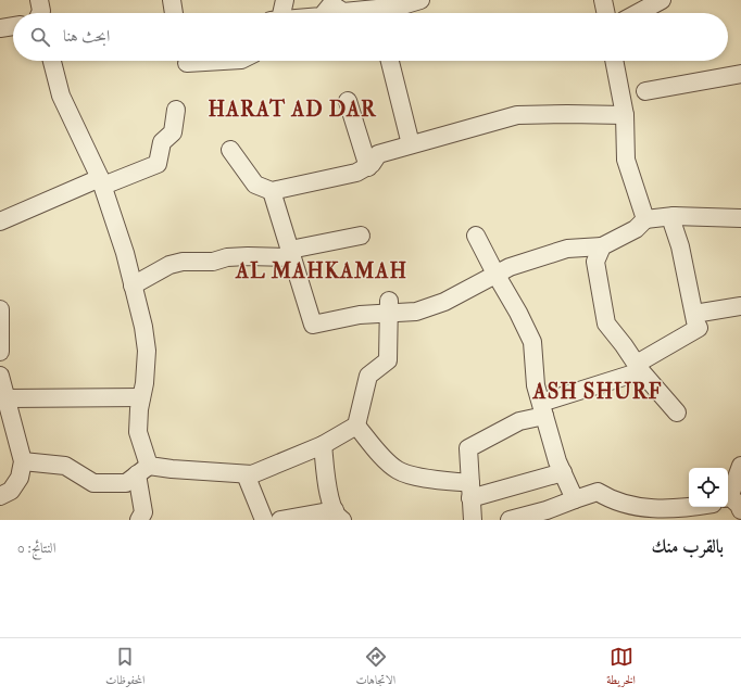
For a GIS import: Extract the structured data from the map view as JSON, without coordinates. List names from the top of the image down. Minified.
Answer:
{"districts":["HARAT AD DAR","AL MAHKAMAH","ASH SHURF"],"page":{"search":"ابحث هنا","heading":["بالقرب منك","النتائج: 0"],"nav":["الخريطة","الاتجاهات","المحفوظات"]}}
